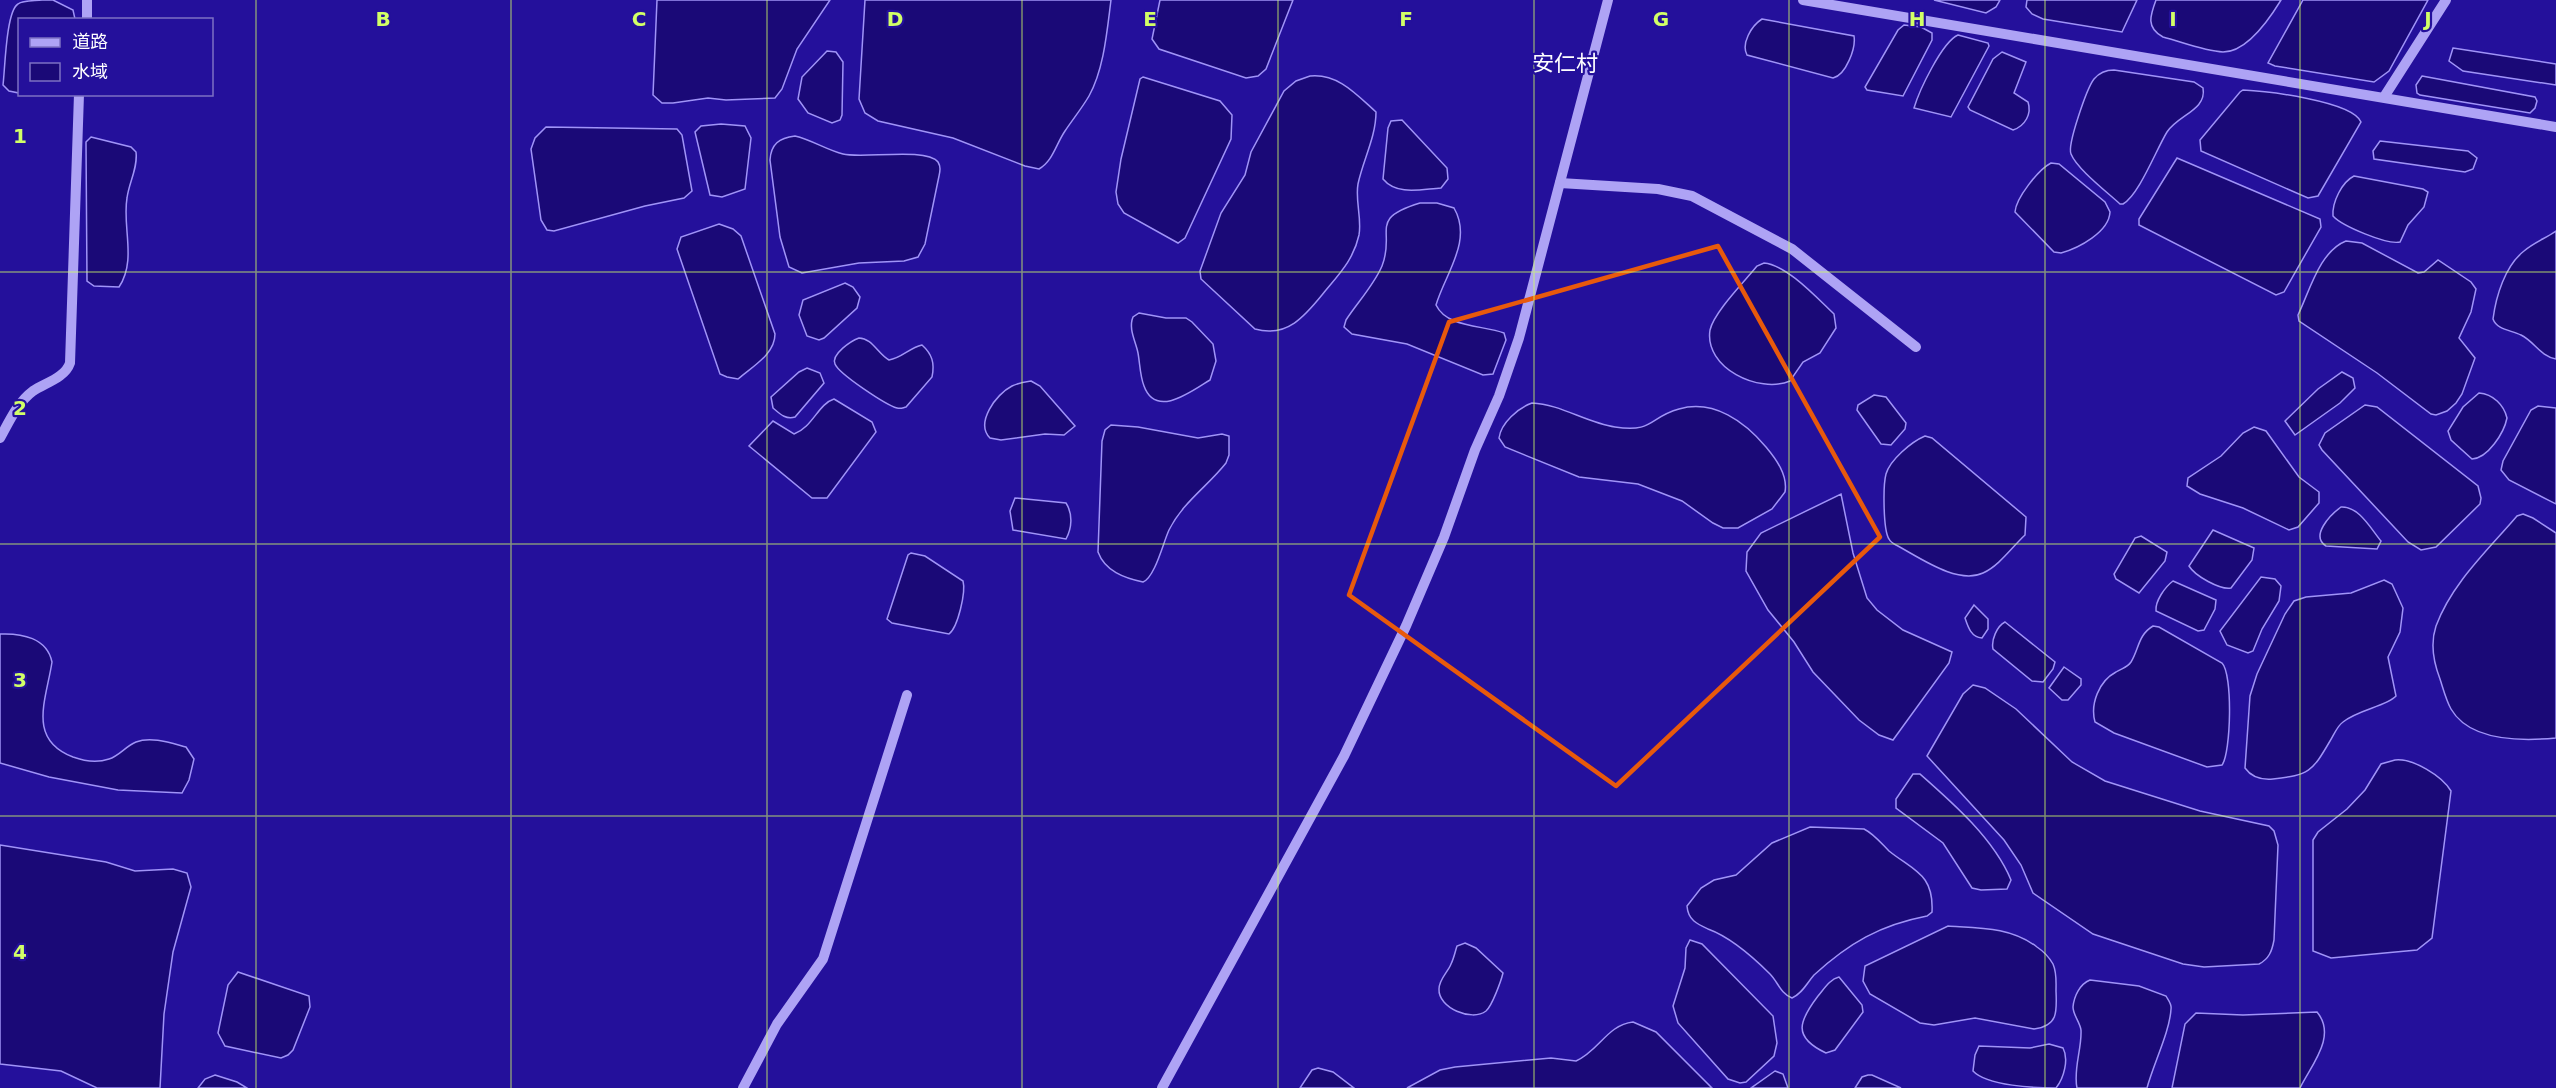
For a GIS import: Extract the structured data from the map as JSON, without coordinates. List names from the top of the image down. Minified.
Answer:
{"districts":["安仁村"],"legend":["道路","水域"],"grid":{"columns":["B","C","D","E","F","G","H","I","J"],"rows":["1","2","3","4"]}}
